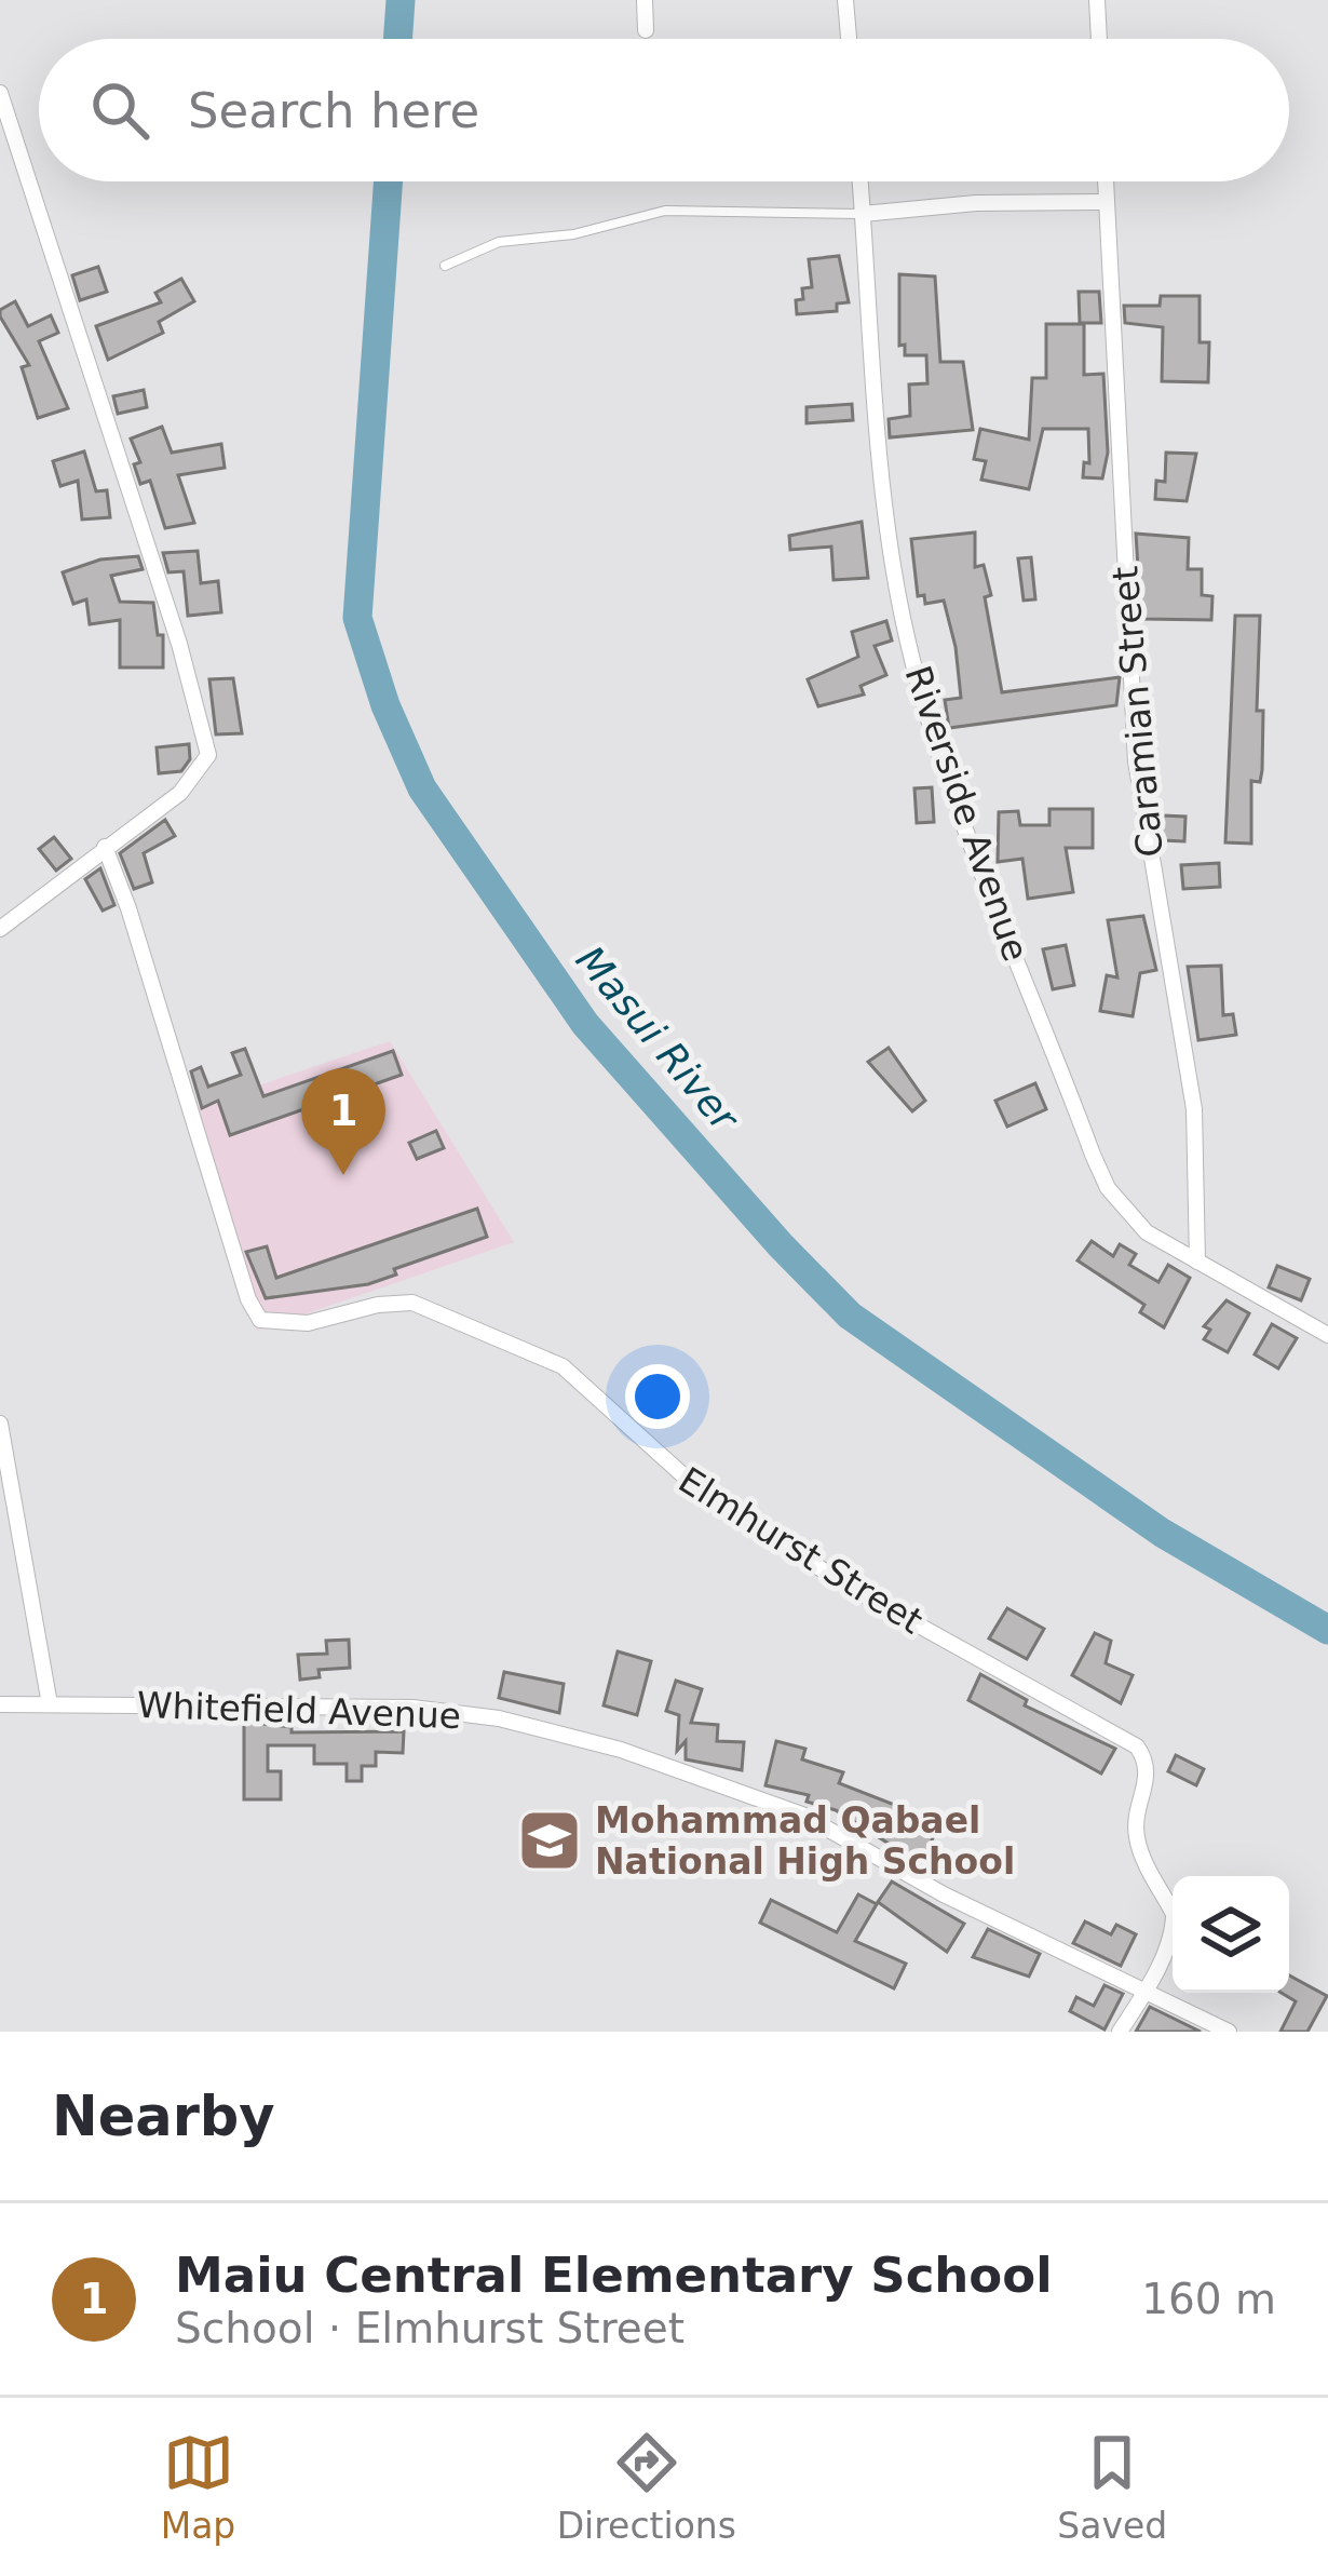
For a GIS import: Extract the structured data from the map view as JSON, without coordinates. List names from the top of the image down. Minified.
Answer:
{"streets":{"street":["Caramian Street","Riverside Avenue","Elmhurst Street","Whitefield Avenue"]},"crossings":[["Caramian Street","Riverside Avenue"],["Elmhurst Street","Whitefield Avenue"]],"water":["Masui River"],"places":{"school or university":["Mohammad Qabael National High School"]},"page":{"search":"Search here","pins":"1","heading":"Nearby","list":[{"mark":"1","name":"Maiu Central Elementary School","note":"School · Elmhurst Street","value":"160 m"}],"nav":["Map","Directions","Saved"]}}
